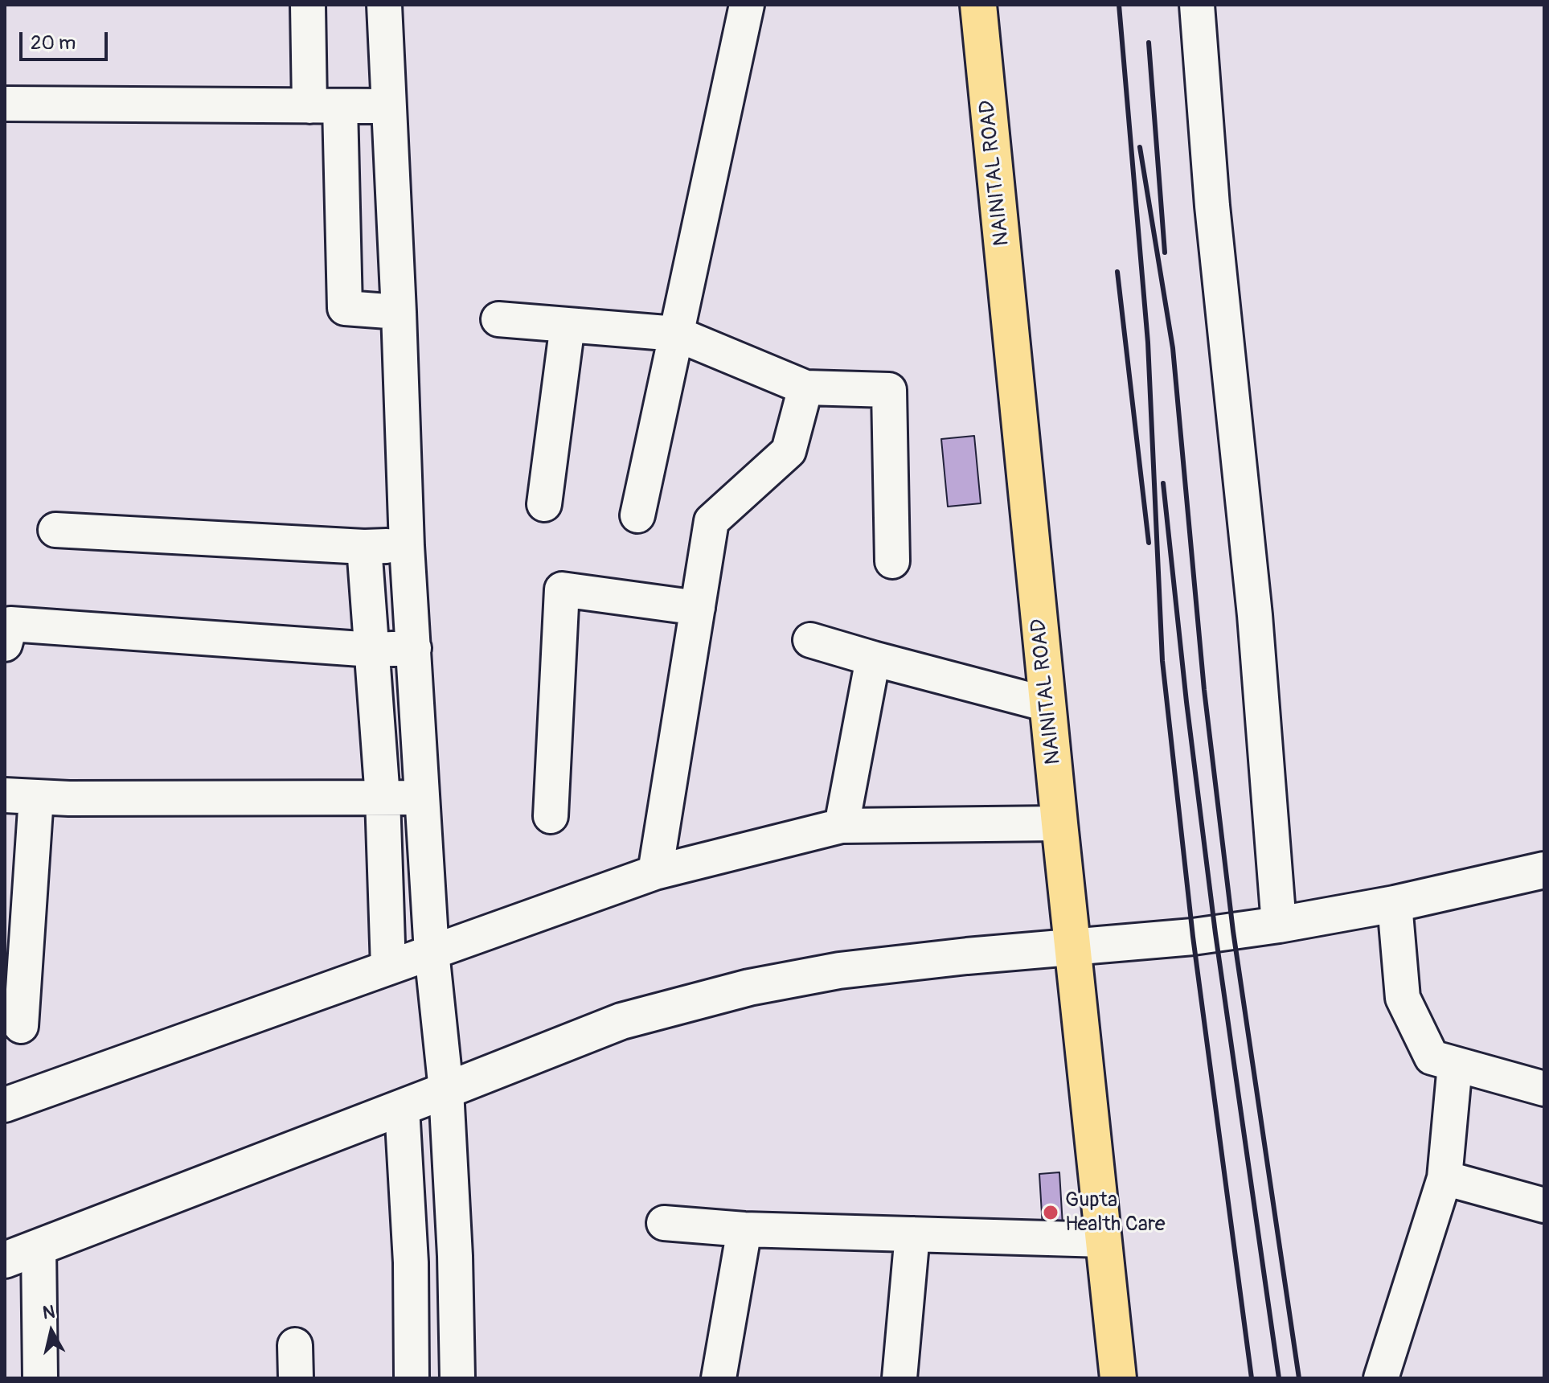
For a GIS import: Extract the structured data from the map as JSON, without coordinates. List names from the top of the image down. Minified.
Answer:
{"streets":{"main road":["NAINITAL ROAD"]},"places":["Gupta Health Care"],"scale_bar":"20 m","north":"top"}
